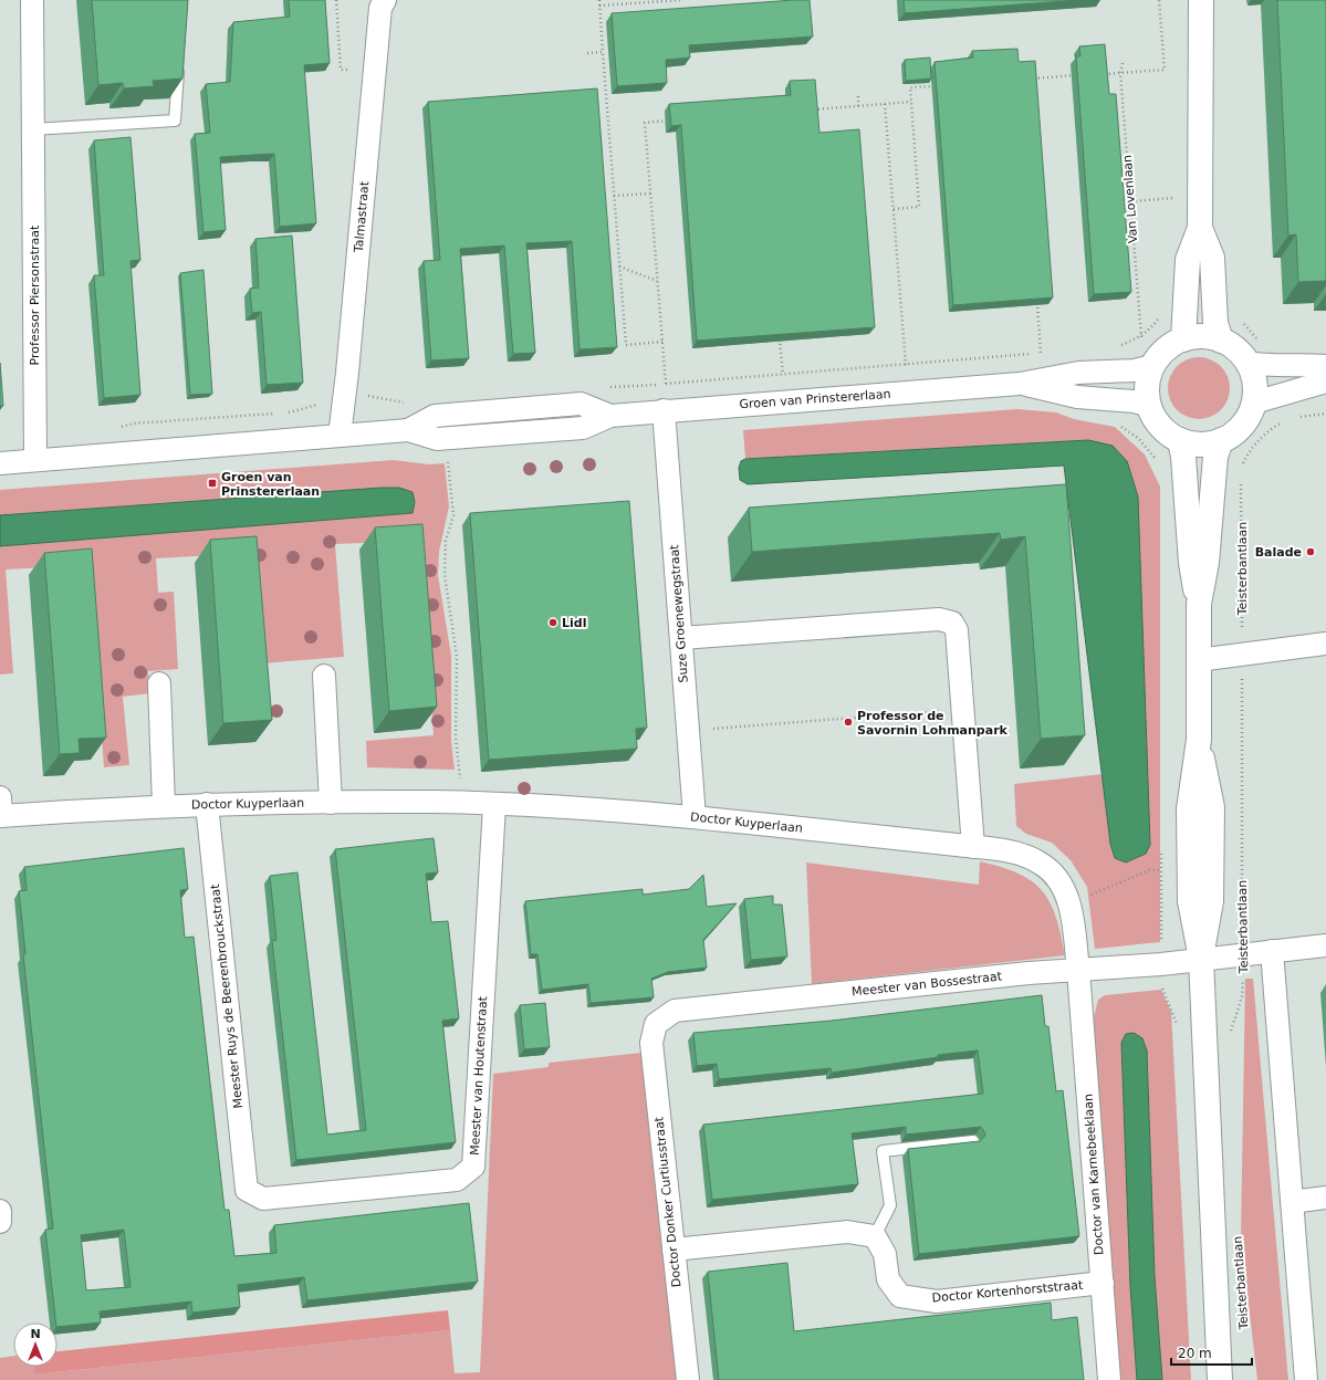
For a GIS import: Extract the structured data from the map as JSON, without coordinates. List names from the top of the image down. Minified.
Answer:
{"streets":{"main road":["Teisterbantlaan"],"street":["Talmastraat","Professor Piersonstraat","Groen van Prinstererlaan","Suze Groenewegstraat","Doctor Kuyperlaan","Meester van Bossestraat","Meester Ruys de Beerenbrouckstraat","Meester van Houtenstraat","Doctor van Karnebeeklaan","Doctor Donker Curtiusstraat","Doctor Kortenhorststraat"],"path":["Van Lovenlaan"]},"crossings":[["Talmastraat","Groen van Prinstererlaan"],["Professor Piersonstraat","Groen van Prinstererlaan"],["Groen van Prinstererlaan","Teisterbantlaan"],["Groen van Prinstererlaan","Suze Groenewegstraat"],["Teisterbantlaan","Meester van Bossestraat"],["Suze Groenewegstraat","Doctor Kuyperlaan"],["Doctor Kuyperlaan","Meester van Bossestraat"],["Doctor Kuyperlaan","Meester Ruys de Beerenbrouckstraat"],["Doctor Kuyperlaan","Meester van Houtenstraat"],["Doctor Kuyperlaan","Doctor van Karnebeeklaan"],["Meester van Bossestraat","Doctor van Karnebeeklaan"],["Meester van Bossestraat","Doctor Donker Curtiusstraat"],["Meester Ruys de Beerenbrouckstraat","Meester van Houtenstraat"],["Doctor van Karnebeeklaan","Doctor Kortenhorststraat"]],"places":{"transit":["Groen van Prinstererlaan"],"other":["Balade","Lidl","Professor de Savornin Lohmanpark"]},"scale_bar":"20 m","north":"top"}
